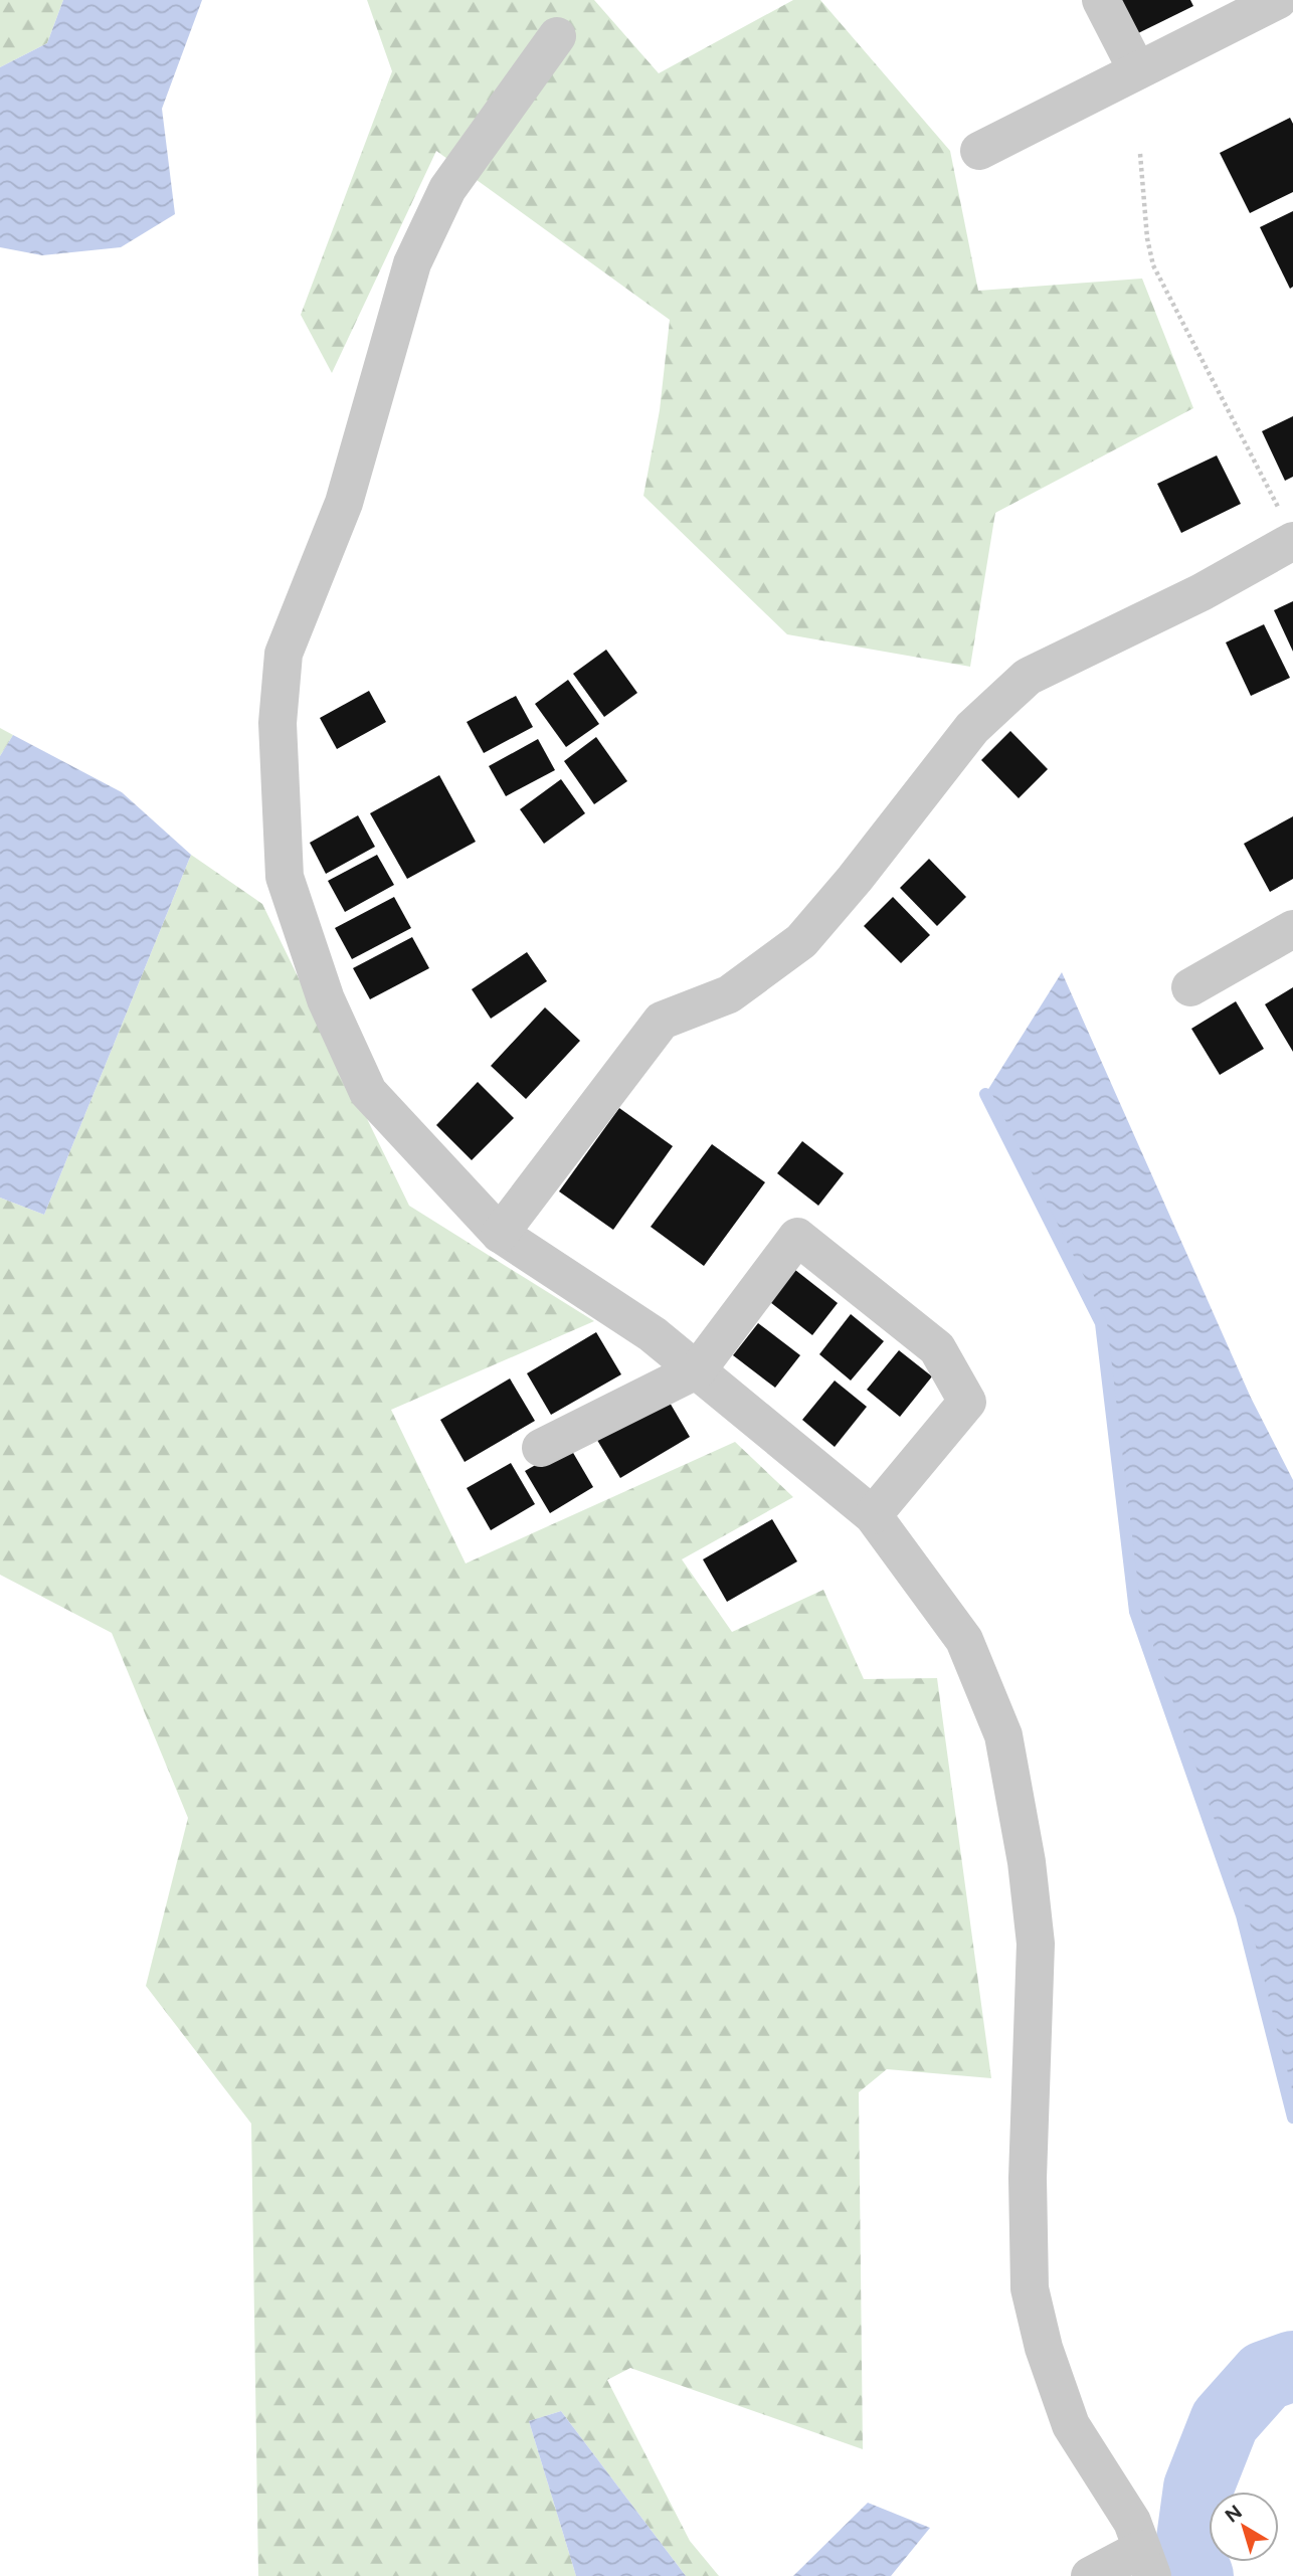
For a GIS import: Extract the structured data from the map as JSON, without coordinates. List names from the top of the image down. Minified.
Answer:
{"north":"top left"}
